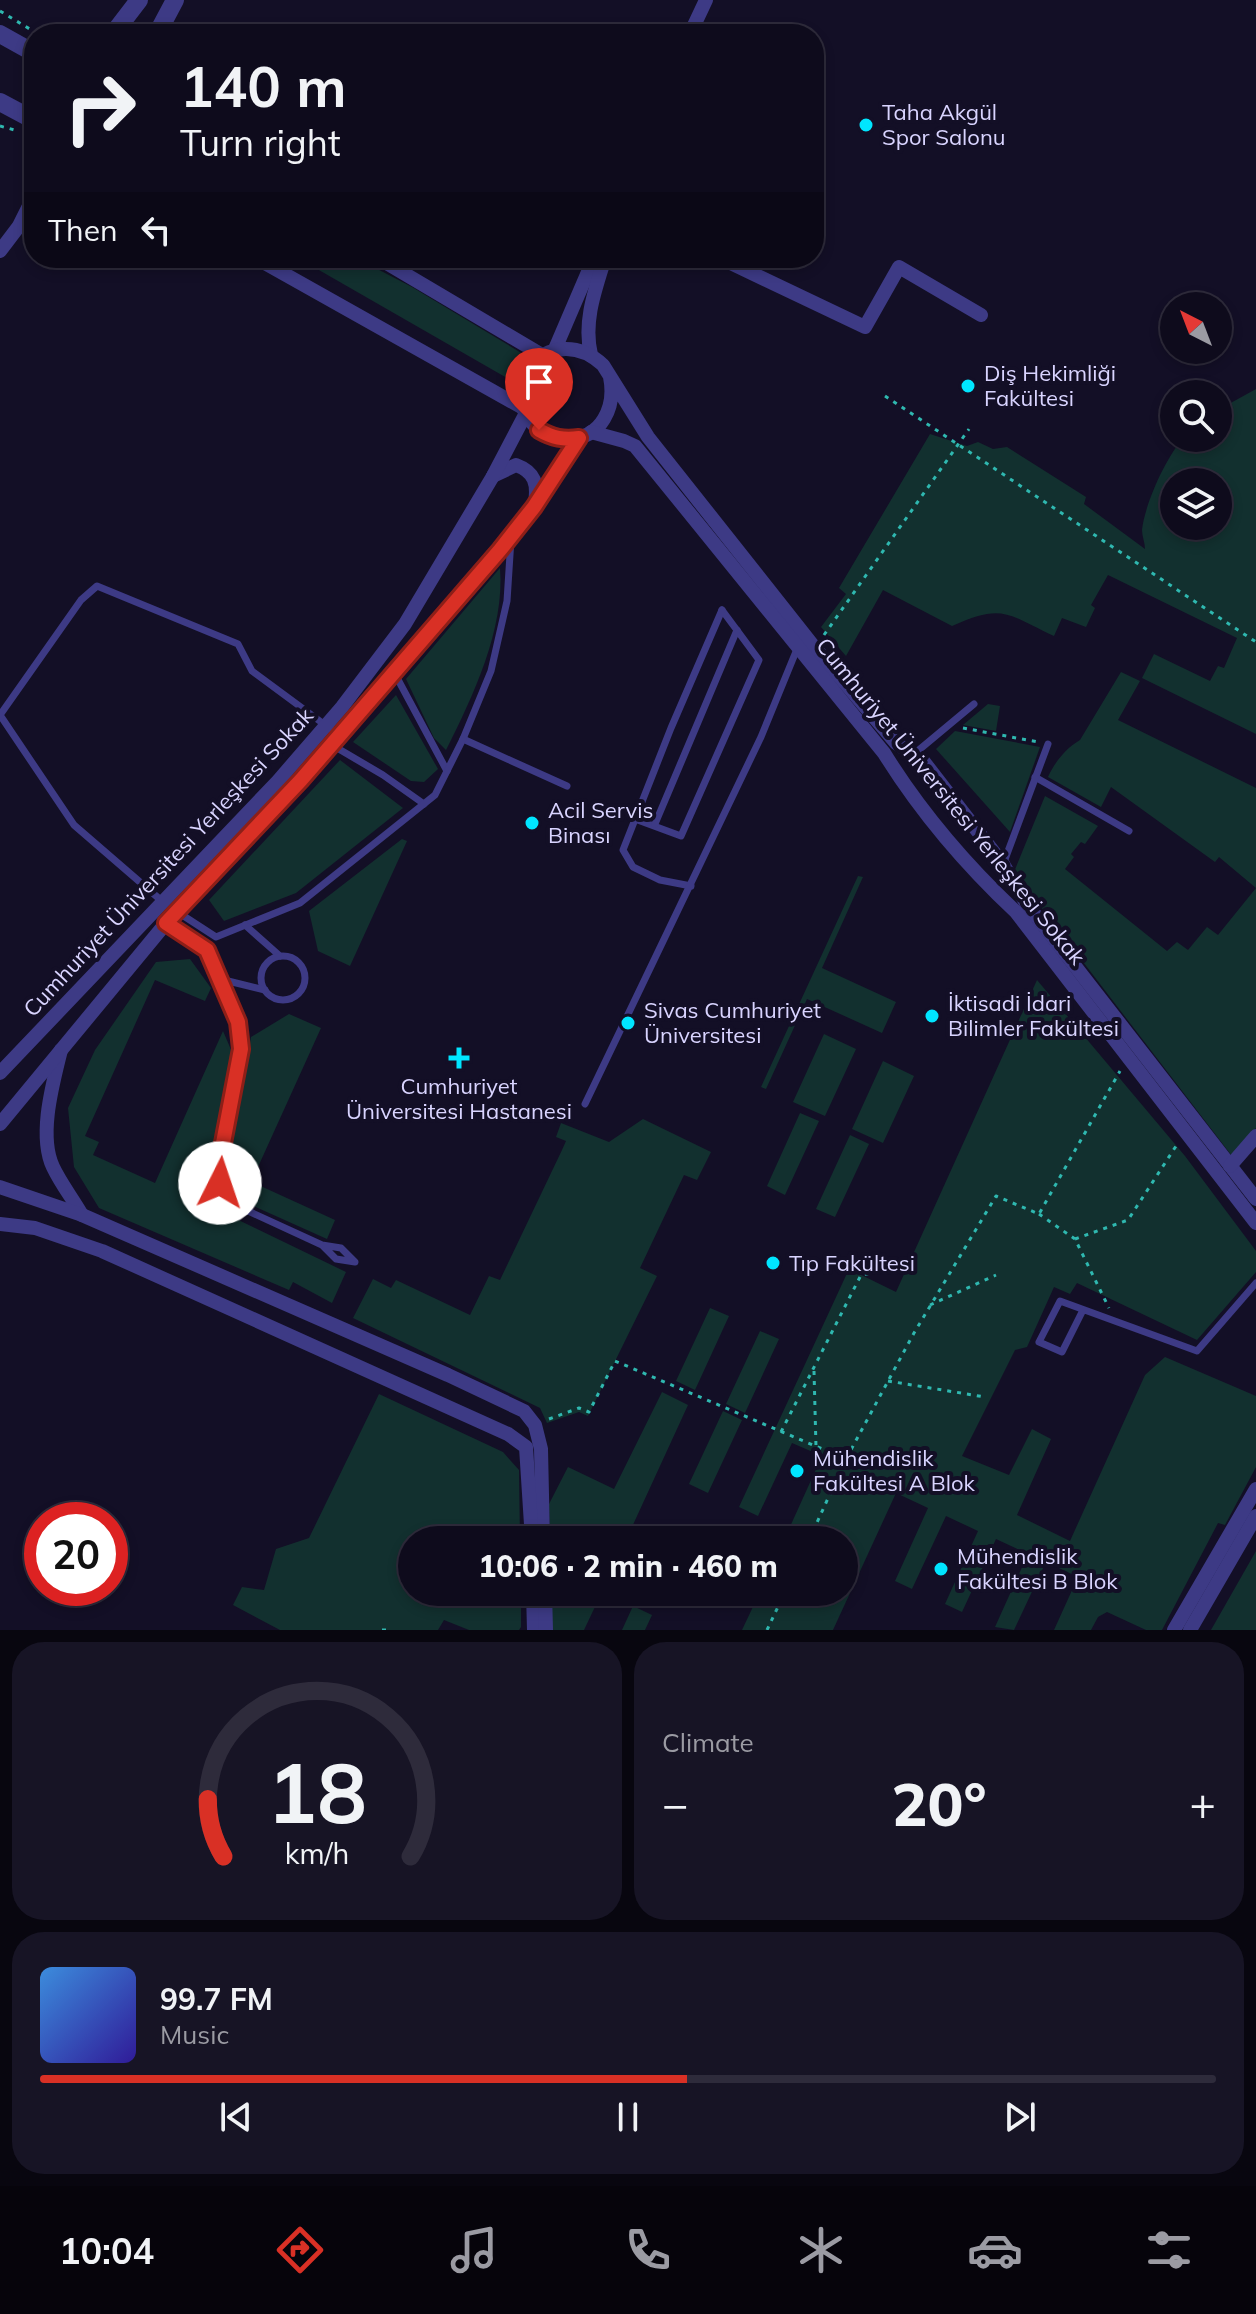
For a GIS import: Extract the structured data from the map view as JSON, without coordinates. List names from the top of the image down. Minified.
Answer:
{"streets":{"street":["Cumhuriyet Üniversitesi Yerleşkesi Sokak"]},"places":{"other":["Taha Akgül Spor Salonu","Diş Hekimliği Fakültesi","Acil Servis Binası","İktisadi İdari Bilimler Fakültesi","Sivas Cumhuriyet Üniversitesi","Tıp Fakültesi","Mühendislik Fakültesi A Blok","Mühendislik Fakültesi B Blok"],"health":["Cumhuriyet Üniversitesi Hastanesi"]},"north":"top left","page":{"turn":["140 m","Turn right"],"then":"Then","limit":"20","trip":"10:06 · 2 min · 460 m","tile":"Climate","heat":["−","20°","+"],"song":["99.7 FM","Music"],"tabs":"10:04","gauge":["18","km/h"]}}
